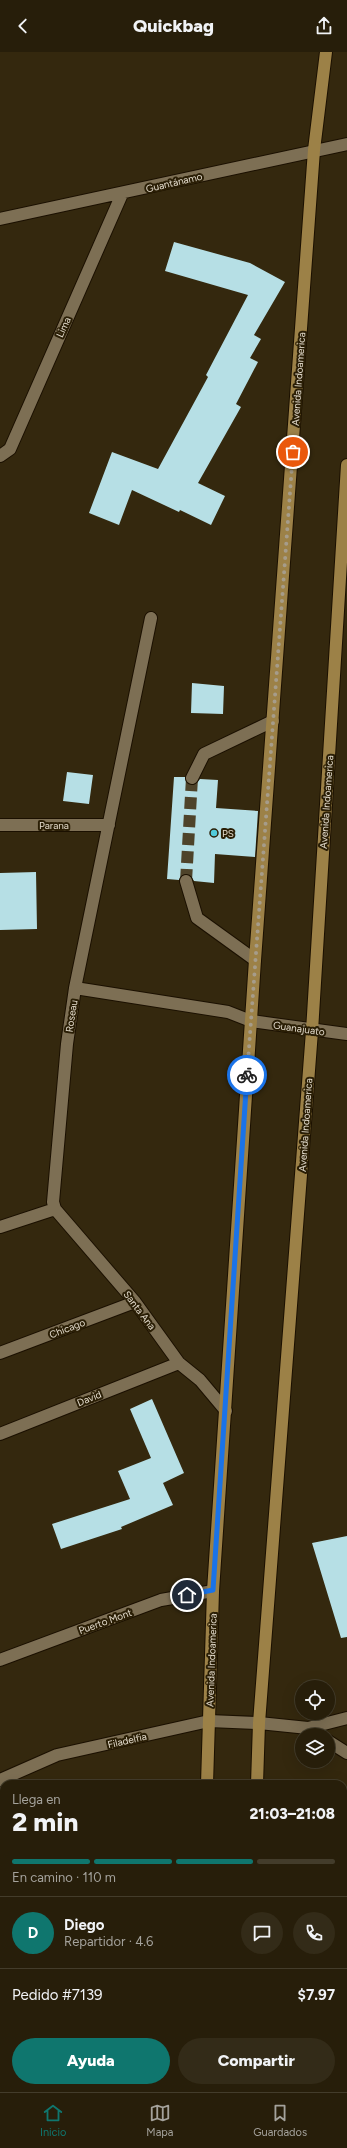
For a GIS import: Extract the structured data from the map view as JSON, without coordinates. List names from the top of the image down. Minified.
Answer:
{"streets":{"main road":["Avenida Indoamerica"],"street":["Guantánamo","Lima","Parana","Roseau","Guanajuato","Santa Ana","Chicago","David","Puerto Mont","Filadelfia"]},"crossings":[["Guantánamo","Lima"],["Guantánamo","Avenida Indoamerica"],["Avenida Indoamerica","Guanajuato"],["Avenida Indoamerica","Santa Ana"],["Avenida Indoamerica","Puerto Mont"],["Avenida Indoamerica","Filadelfia"],["Parana","Roseau"],["Roseau","Guanajuato"],["Roseau","Santa Ana"],["Santa Ana","Chicago"],["Santa Ana","David"]],"places":["PS"],"page":{"header":"Quickbag","heading":["2 min","Llega en","21:03–21:08"],"panel":["Diego","Repartidor · 4.6","Pedido #7139","$7.97"],"bar":"En camino · 110 m","round":"D","buttons":["Ayuda","Compartir"],"tabs":["Inicio","Mapa","Guardados"]}}
